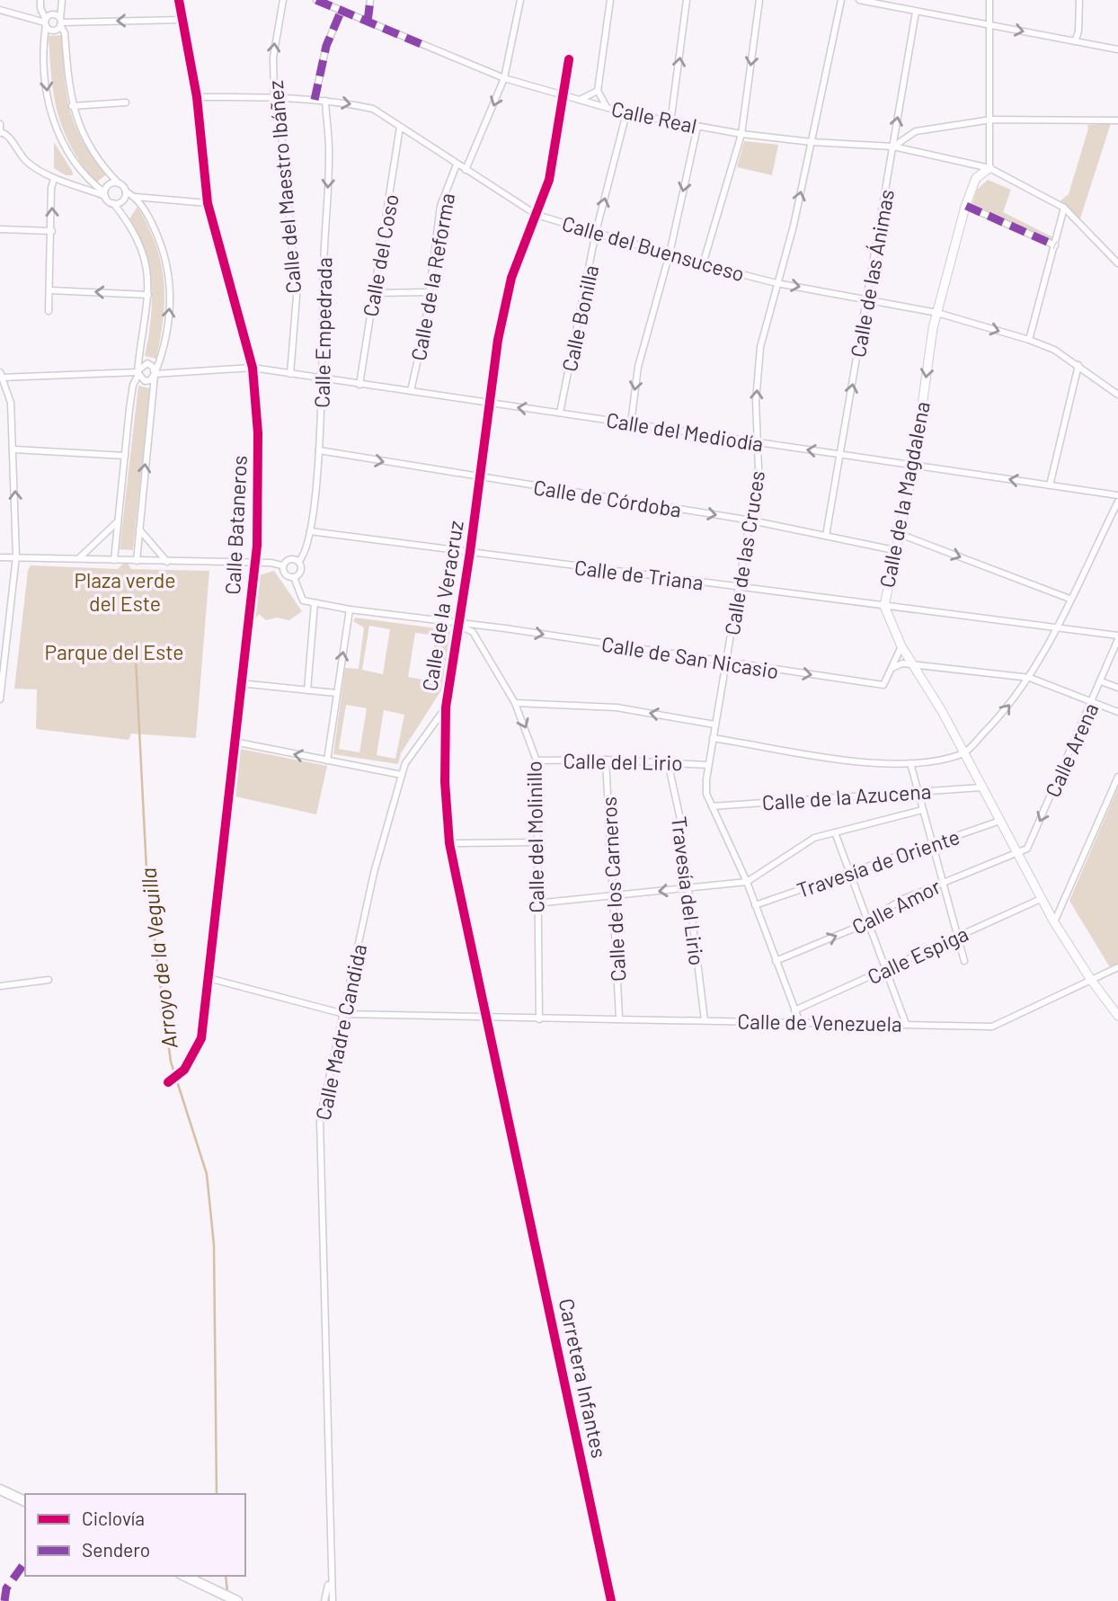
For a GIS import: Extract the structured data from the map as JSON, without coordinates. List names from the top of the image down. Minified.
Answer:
{"streets":{"street":["Calle Real","Calle del Maestro Ibáñez","Calle del Buensuceso","Calle del Coso","Calle de las Ánimas","Calle de la Reforma","Calle Bonilla","Calle Empedrada","Calle del Mediodía","Calle de la Magdalena","Calle de Córdoba","Calle Bataneros","Calle de las Cruces","Calle de Triana","Calle de la Veracruz","Calle de San Nicasio","Calle Arena","Calle del Lirio","Calle de la Azucena","Calle del Molinillo","Travesía de Oriente","Calle de los Carneros","Travesía del Lirio","Calle Amor","Calle Espiga","Calle de Venezuela","Calle Madre Candida","Carretera Infantes"]},"crossings":[["Calle Real","Calle de las Ánimas"],["Calle Real","Calle Bonilla"],["Calle Real","Calle de la Magdalena"],["Calle Real","Calle de las Cruces"],["Calle Real","Calle de la Veracruz"],["Calle del Maestro Ibáñez","Calle del Buensuceso"],["Calle del Maestro Ibáñez","Calle del Mediodía"],["Calle del Buensuceso","Calle del Coso"],["Calle del Buensuceso","Calle de las Ánimas"],["Calle del Buensuceso","Calle de la Reforma"],["Calle del Buensuceso","Calle Bonilla"],["Calle del Buensuceso","Calle Empedrada"],["Calle del Buensuceso","Calle de la Magdalena"],["Calle del Buensuceso","Calle Bataneros"],["Calle del Buensuceso","Calle de las Cruces"],["Calle del Buensuceso","Calle de la Veracruz"],["Calle del Coso","Calle del Mediodía"],["Calle de las Ánimas","Calle del Mediodía"],["Calle de las Ánimas","Calle de Córdoba"],["Calle de la Reforma","Calle del Mediodía"],["Calle Bonilla","Calle del Mediodía"],["Calle Empedrada","Calle del Mediodía"],["Calle Empedrada","Calle de Córdoba"],["Calle Empedrada","Calle de Triana"],["Calle del Mediodía","Calle de la Magdalena"],["Calle del Mediodía","Calle Bataneros"],["Calle del Mediodía","Calle de las Cruces"],["Calle del Mediodía","Calle de la Veracruz"],["Calle de la Magdalena","Calle de Córdoba"],["Calle de la Magdalena","Calle de Triana"],["Calle de la Magdalena","Calle Arena"],["Calle de la Magdalena","Calle de la Azucena"],["Calle de la Magdalena","Travesía de Oriente"],["Calle de la Magdalena","Calle Amor"],["Calle de la Magdalena","Calle Espiga"],["Calle de la Magdalena","Calle de Venezuela"],["Calle de Córdoba","Calle de las Cruces"],["Calle de Córdoba","Calle de la Veracruz"],["Calle Bataneros","Calle de Venezuela"],["Calle de las Cruces","Calle de Triana"],["Calle de las Cruces","Calle de San Nicasio"],["Calle de las Cruces","Calle del Lirio"],["Calle de las Cruces","Calle de la Azucena"],["Calle de las Cruces","Travesía de Oriente"],["Calle de las Cruces","Calle Amor"],["Calle de las Cruces","Calle Espiga"],["Calle de las Cruces","Calle de Venezuela"],["Calle de Triana","Calle de la Veracruz"],["Calle de Triana","Calle Arena"],["Calle de la Veracruz","Calle de San Nicasio"],["Calle de la Veracruz","Calle del Molinillo"],["Calle de la Veracruz","Calle de Venezuela"],["Calle de la Veracruz","Calle Madre Candida"],["Calle de la Veracruz","Carretera Infantes"],["Calle de San Nicasio","Calle del Molinillo"],["Calle Arena","Calle Amor"],["Calle del Lirio","Calle del Molinillo"],["Calle del Lirio","Calle de los Carneros"],["Calle del Lirio","Travesía del Lirio"],["Calle del Molinillo","Calle de Venezuela"],["Calle de los Carneros","Calle de Venezuela"],["Travesía del Lirio","Calle de Venezuela"],["Calle de Venezuela","Calle Madre Candida"]],"one_way":["Calle de las Ánimas","Calle Bonilla","Calle Empedrada","Calle de Córdoba","Calle de San Nicasio","Calle Arena","Calle Amor"],"water":["Arroyo de la Veguilla"],"parks":["Plaza verde del Este","Parque del Este"],"legend":["Ciclovía","Sendero"]}
